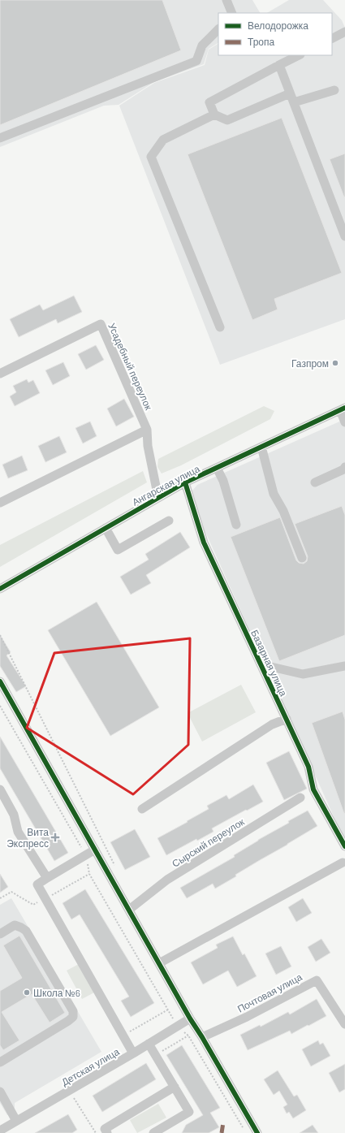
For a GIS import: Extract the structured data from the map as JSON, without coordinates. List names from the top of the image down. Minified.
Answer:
{"streets":{"street":["Усадебный переулок","Ангарская улица","Базарная улица","Сырский переулок","Почтовая улица","Детская улица"]},"crossings":[["Усадебный переулок","Ангарская улица"],["Ангарская улица","Базарная улица"]],"places":{"other":["Газпром","Школа №6"],"health":["Вита Экспресс"]},"legend":["Велодорожка","Тропа"]}
